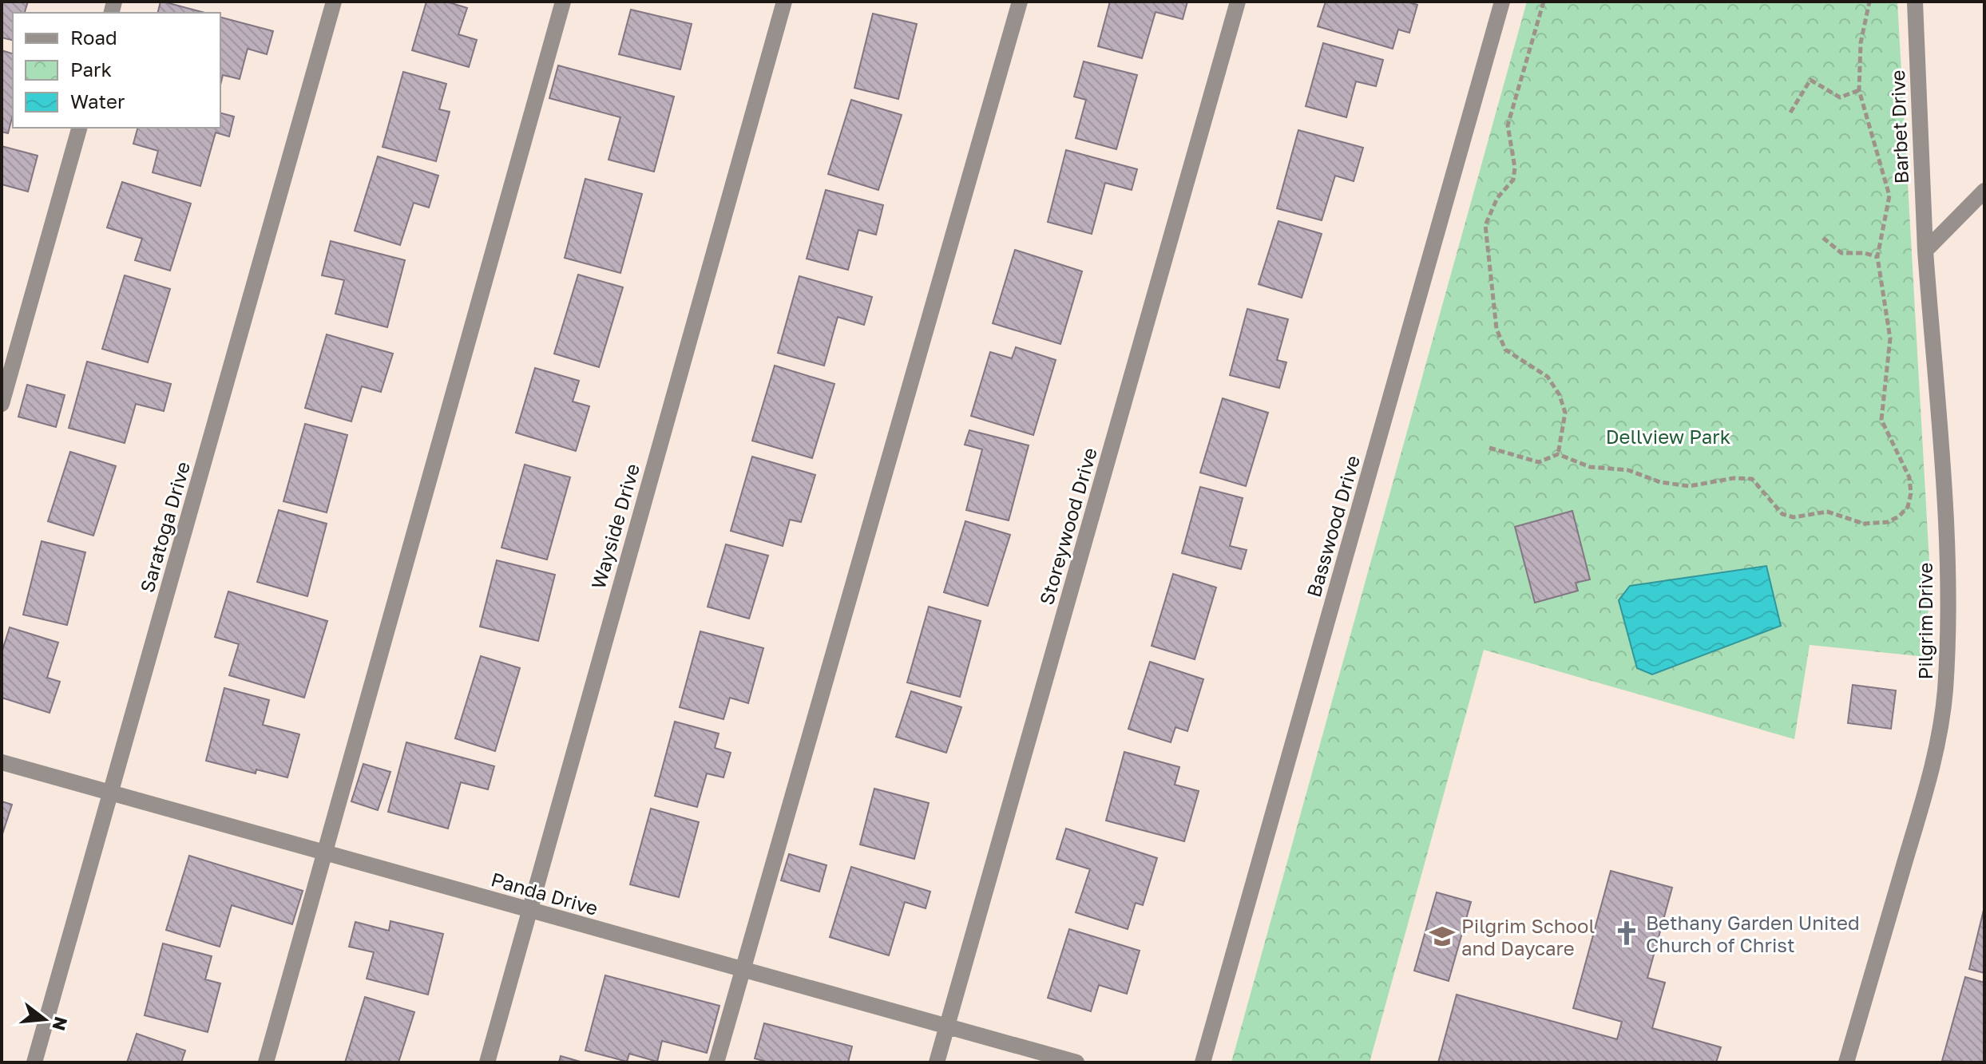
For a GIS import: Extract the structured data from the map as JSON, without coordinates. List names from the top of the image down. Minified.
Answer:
{"streets":{"street":["Barbet Drive","Wayside Drive","Storeywood Drive","Basswood Drive","Saratoga Drive","Pilgrim Drive","Panda Drive"]},"crossings":[["Barbet Drive","Pilgrim Drive"],["Wayside Drive","Panda Drive"],["Storeywood Drive","Panda Drive"],["Saratoga Drive","Panda Drive"]],"parks":["Dellview Park"],"places":{"church":["Bethany Garden United Church of Christ"],"school or university":["Pilgrim School and Daycare"]},"legend":["Road","Park","Water"],"north":"right"}
